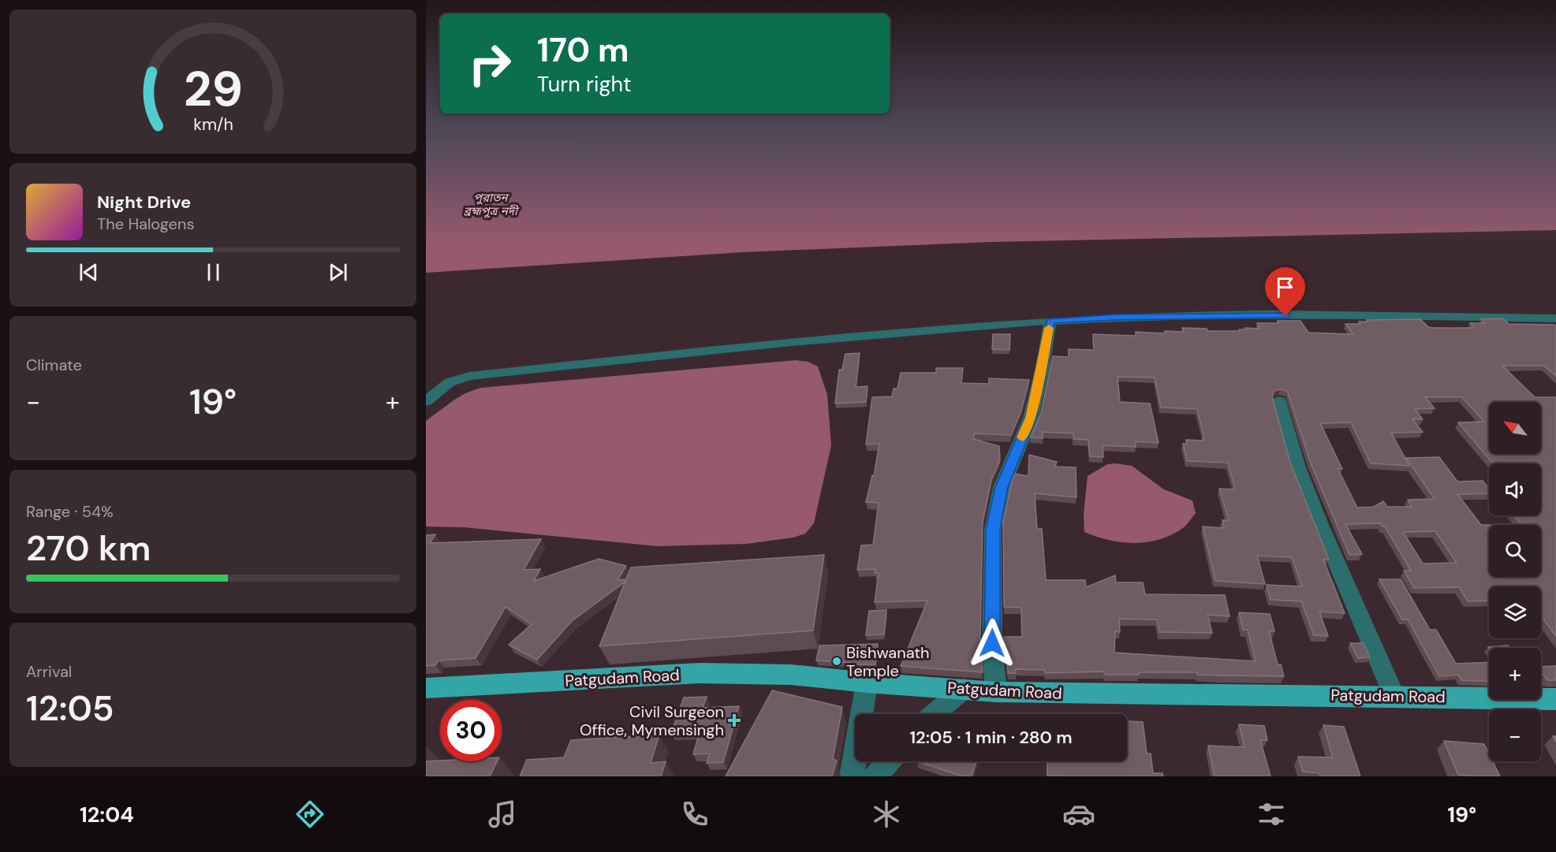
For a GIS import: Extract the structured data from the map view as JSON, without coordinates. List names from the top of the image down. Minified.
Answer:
{"streets":{"main road":["Patgudam Road"]},"water":["পুরাতন ব্রহ্মপুত্র নদী"],"places":{"other":["Bishwanath Temple"],"health":["Civil Surgeon Office, Mymensingh"]},"north":"top left","page":{"turn":["170 m","Turn right"],"song":["Night Drive","The Halogens"],"tile":["Climate",["Range · 54%","270 km"],["Arrival","12:05"]],"heat":["−","19°","+"],"map_buttons":["+","−"],"limit":"30","trip":"12:05 · 1 min · 280 m","tabs":["12:04","19°"],"gauge":["29","km/h"]}}
